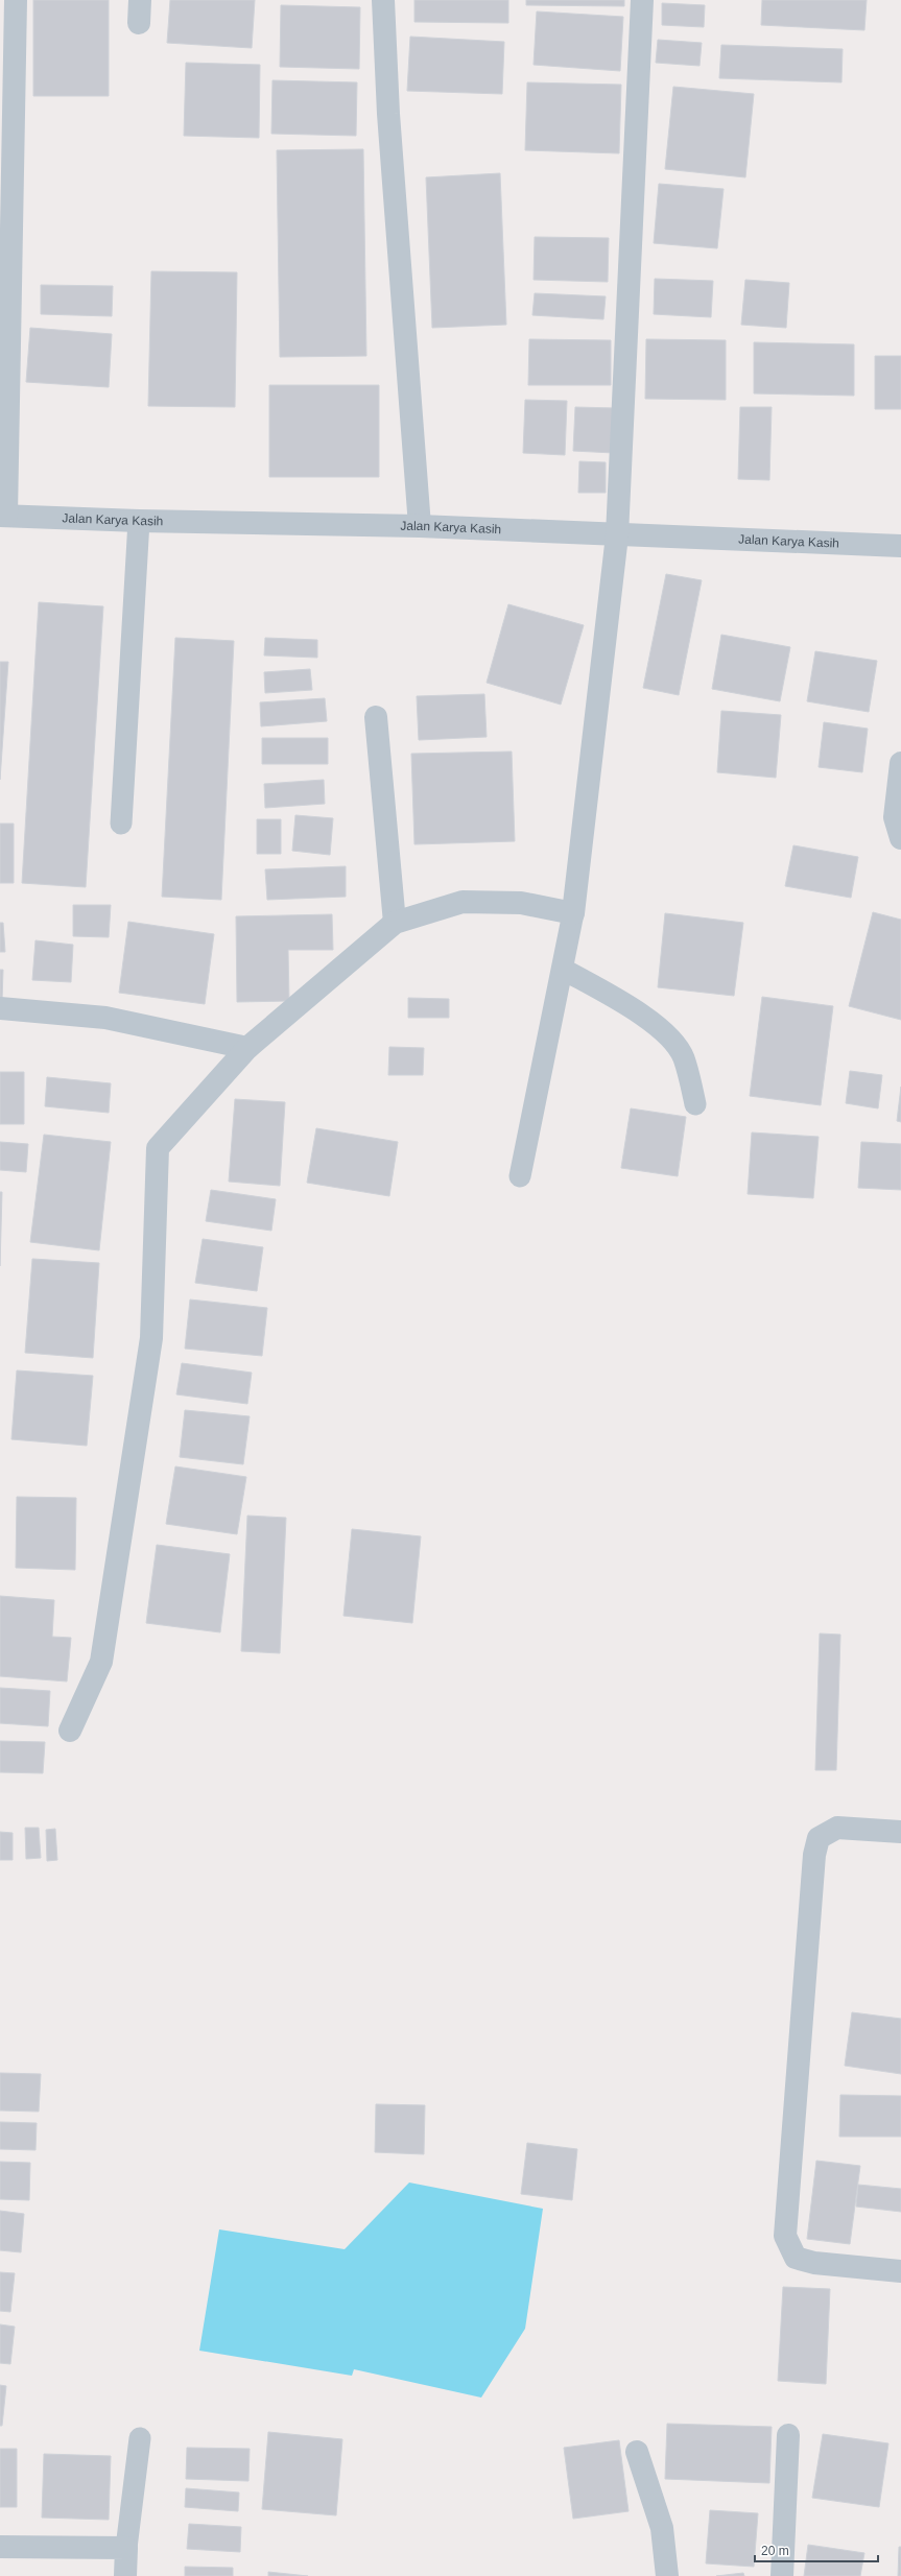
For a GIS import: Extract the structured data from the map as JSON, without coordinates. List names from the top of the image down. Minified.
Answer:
{"streets":{"street":["Jalan Karya Kasih"]},"scale_bar":"20 m"}
